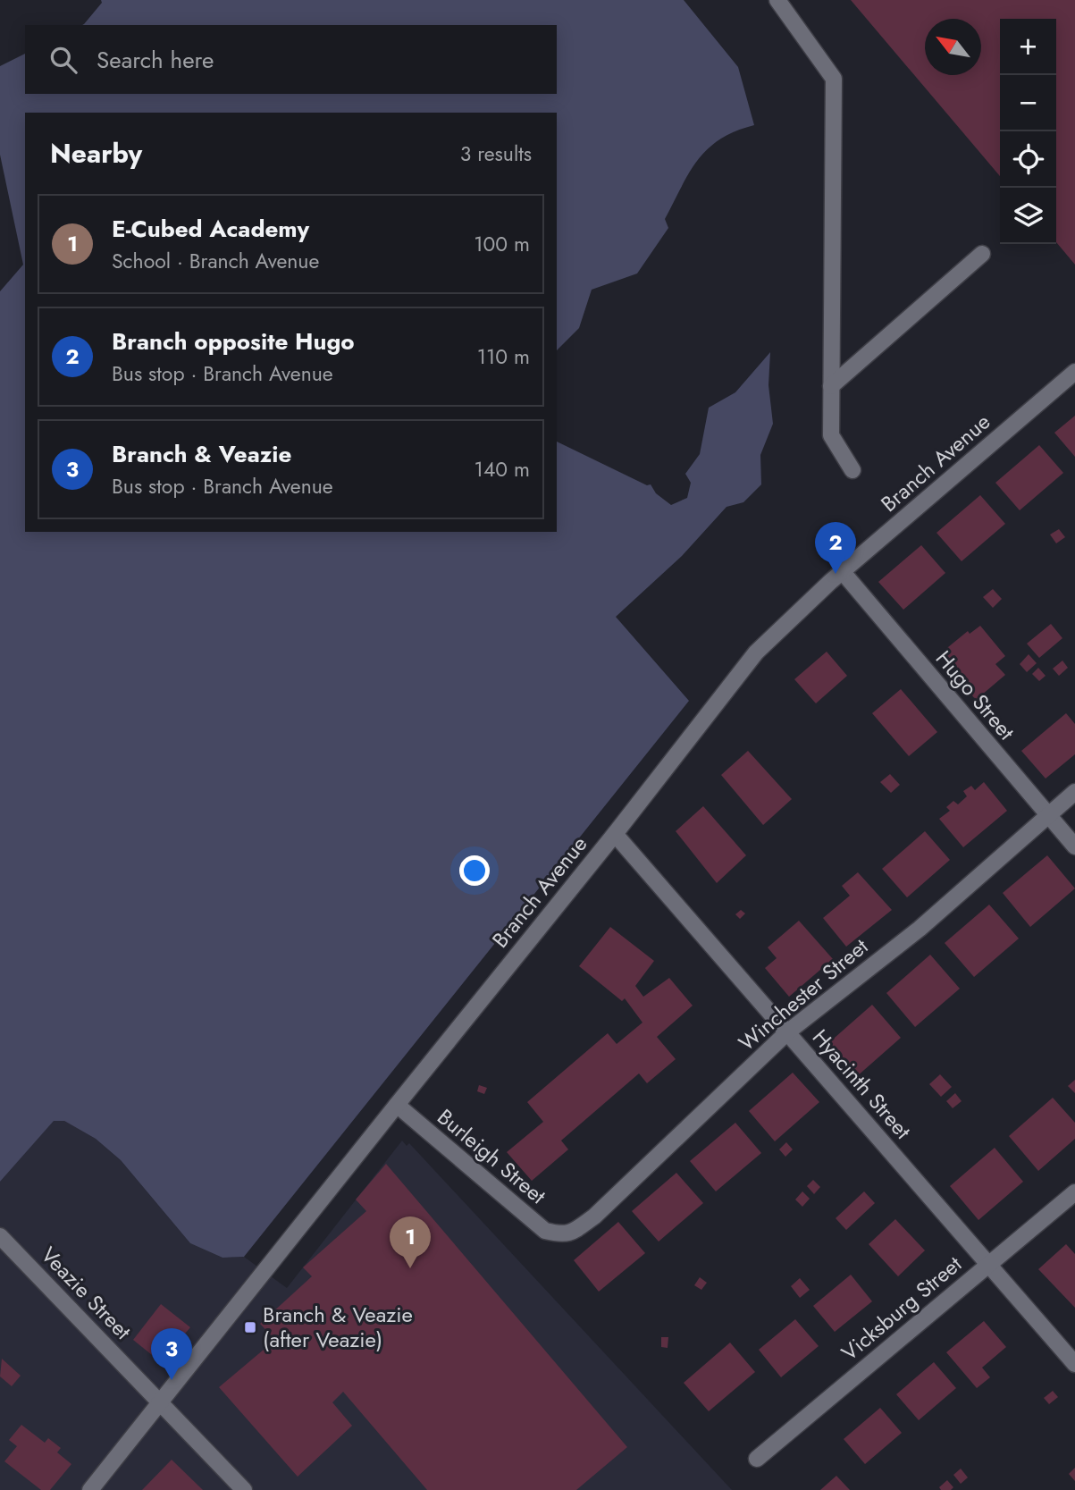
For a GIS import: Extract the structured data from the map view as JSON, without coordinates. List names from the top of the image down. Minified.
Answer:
{"streets":{"street":["Branch Avenue","Hugo Street","Winchester Street","Hyacinth Street","Burleigh Street","Veazie Street","Vicksburg Street"]},"crossings":[["Branch Avenue","Hugo Street"],["Branch Avenue","Hyacinth Street"],["Branch Avenue","Burleigh Street"],["Branch Avenue","Veazie Street"],["Hugo Street","Winchester Street"],["Winchester Street","Hyacinth Street"],["Winchester Street","Burleigh Street"],["Hyacinth Street","Vicksburg Street"]],"places":{"transit":["Branch & Veazie (after Veazie)"]},"north":"top left","page":{"map_buttons":["+","−"],"search":"Search here","heading":["Nearby","3 results"],"list":[{"mark":"1","name":"E-Cubed Academy","note":"School · Branch Avenue","value":"100 m"},{"mark":"2","name":"Branch opposite Hugo","note":"Bus stop · Branch Avenue","value":"110 m"},{"mark":"3","name":"Branch & Veazie","note":"Bus stop · Branch Avenue","value":"140 m"}],"pins":["2","1","3"]}}
